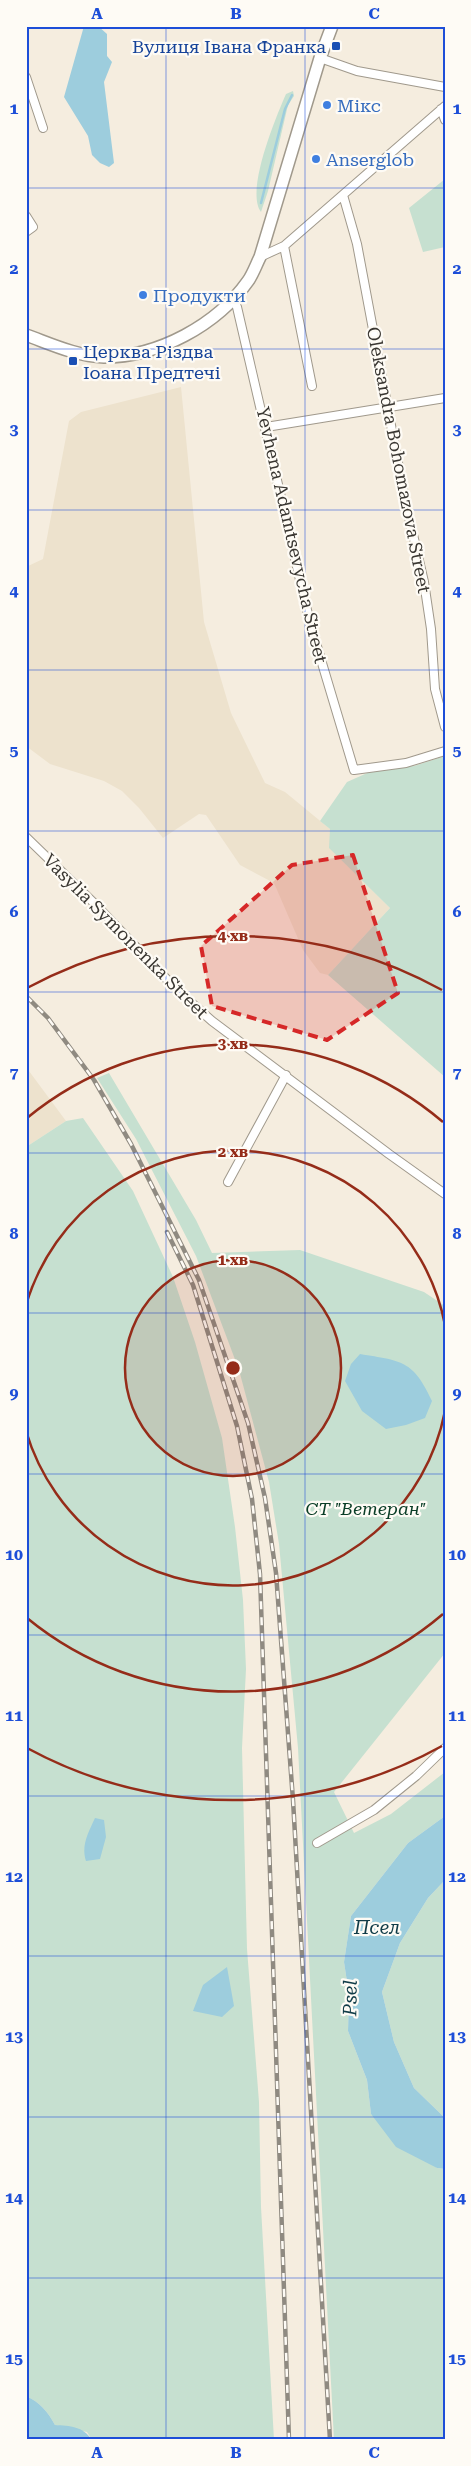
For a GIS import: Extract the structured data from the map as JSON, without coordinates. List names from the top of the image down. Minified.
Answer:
{"streets":{"street":["Oleksandra Bohomazova Street","Yevhena Adamtsevycha Street","Vasylia Symonenka Street"]},"water":["Псел","Psel"],"parks":["СТ \"Ветеран\""],"places":{"transit":["Вулиця Івана Франка","Церква Різдва Іоана Предтечі"],"other":["Мікс","Anserglob","Продукти"]},"grid":{"columns":["A","B","C"],"rows":["1","2","3","4","5","6","7","8","9","10","11","12","13","14","15"]},"rings":["4 хв","3 хв","2 хв","1 хв"]}
